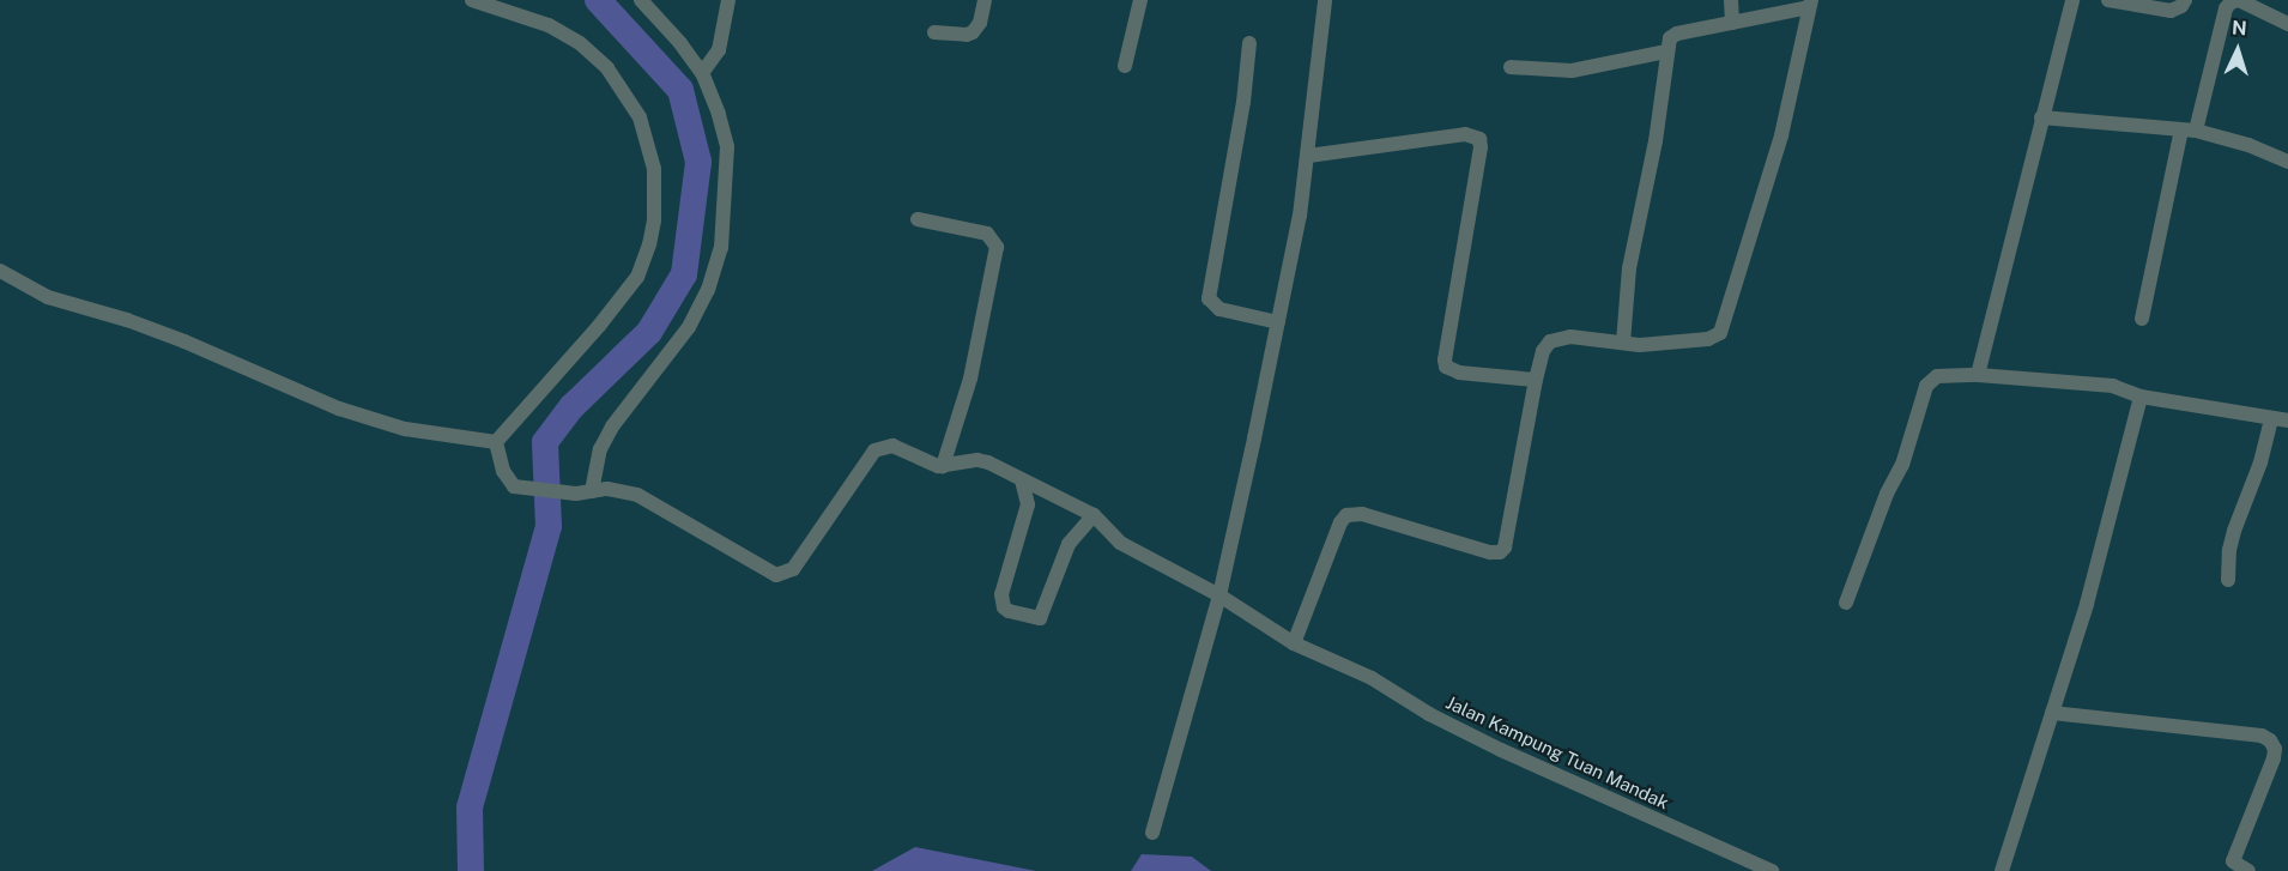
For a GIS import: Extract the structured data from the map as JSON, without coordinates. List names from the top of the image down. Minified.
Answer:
{"streets":{"street":["Jalan Kampung Tuan Mandak"]},"north":"top"}
